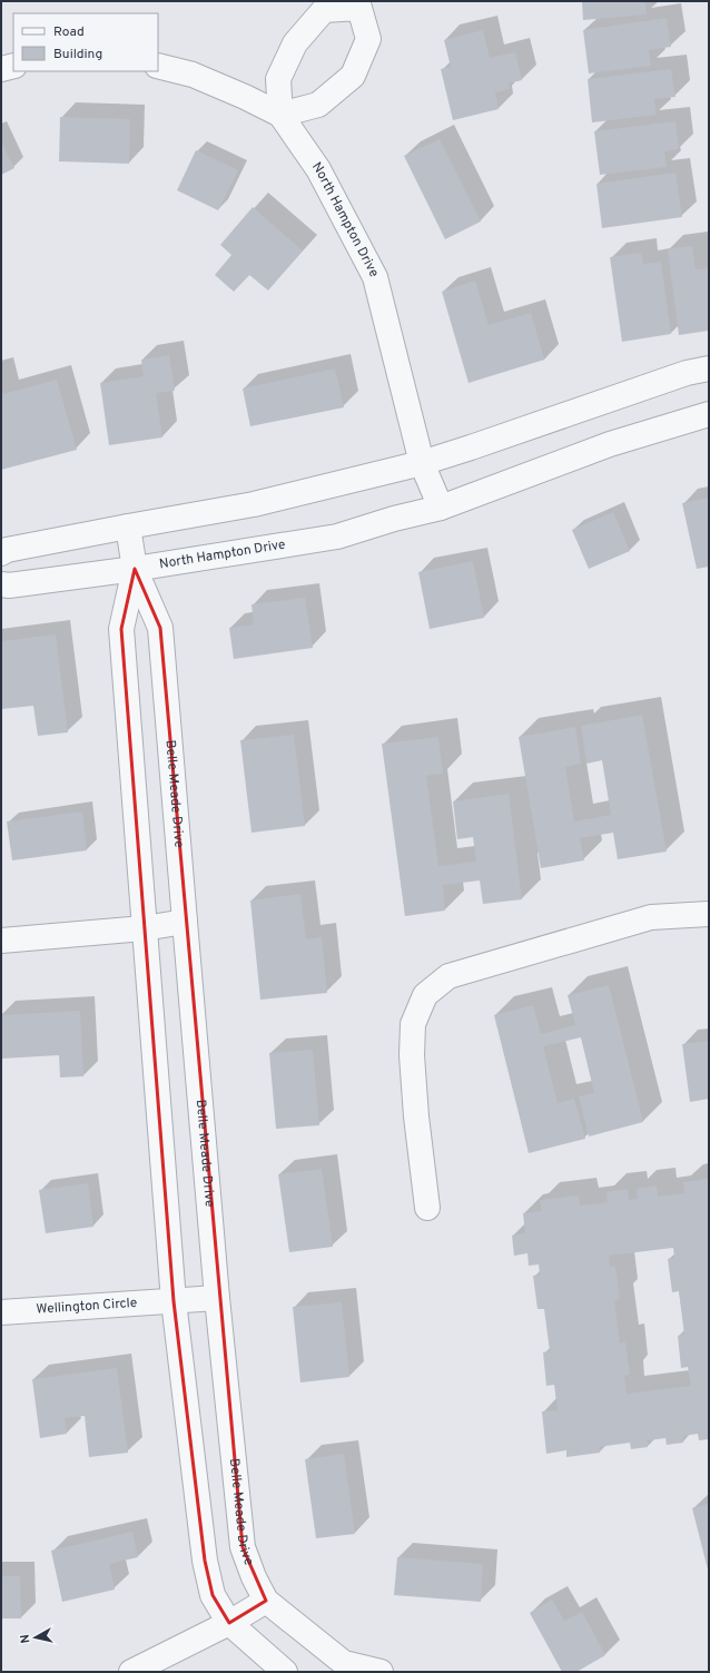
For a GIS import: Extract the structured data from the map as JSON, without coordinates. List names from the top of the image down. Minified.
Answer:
{"streets":{"street":["North Hampton Drive","Belle Meade Drive","Wellington Circle"]},"crossings":[["North Hampton Drive","Belle Meade Drive"],["Belle Meade Drive","Wellington Circle"]],"legend":["Road","Building"],"north":"left"}
